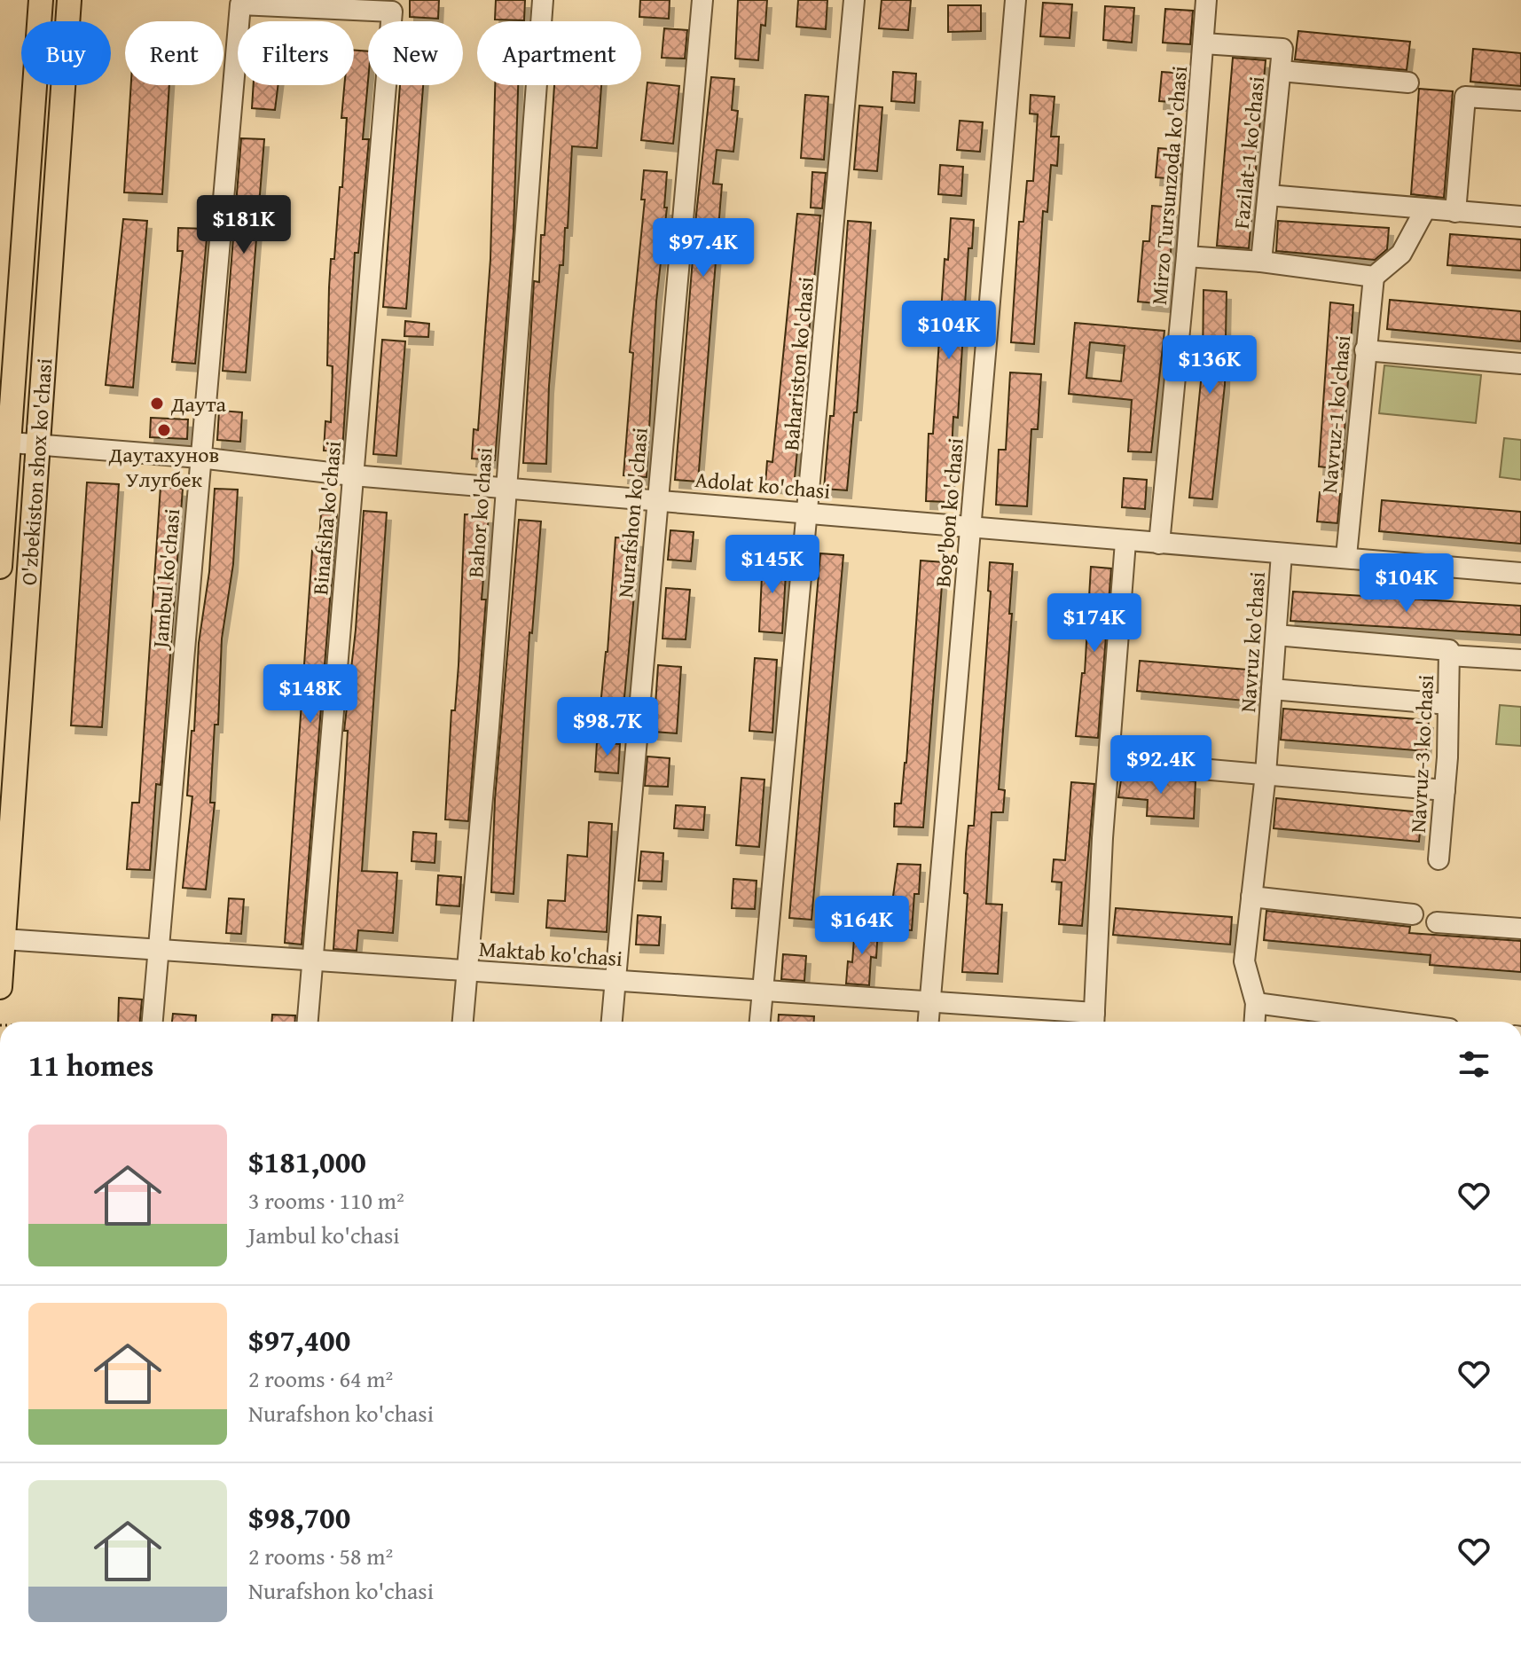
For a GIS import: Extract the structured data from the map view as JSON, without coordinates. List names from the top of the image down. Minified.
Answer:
{"streets":{"main road":["O'zbekiston shox ko'chasi"],"street":["Fazilat-1 ko'chasi","Mirzo Tursunzoda ko'chasi","Bahariston ko'chasi","Navruz-1 ko'chasi","Adolat ko'chasi","Bahor ko'chasi","Nurafshon ko'chasi","Bog'bon ko'chasi","Binafsha ko'chasi","Jambul ko'chasi","Navruz ko'chasi","Navruz-3 ko'chasi","Maktab ko'chasi"]},"crossings":[["Fazilat-1 ko'chasi","Mirzo Tursunzoda ko'chasi"],["Mirzo Tursunzoda ko'chasi","Adolat ko'chasi"],["Bahariston ko'chasi","Adolat ko'chasi"],["Bahariston ko'chasi","Maktab ko'chasi"],["Navruz-1 ko'chasi","Adolat ko'chasi"],["O'zbekiston shox ko'chasi","Adolat ko'chasi"],["O'zbekiston shox ko'chasi","Maktab ko'chasi"],["Adolat ko'chasi","Bahor ko'chasi"],["Adolat ko'chasi","Nurafshon ko'chasi"],["Adolat ko'chasi","Bog'bon ko'chasi"],["Adolat ko'chasi","Binafsha ko'chasi"],["Adolat ko'chasi","Jambul ko'chasi"],["Adolat ko'chasi","Navruz ko'chasi"],["Bahor ko'chasi","Maktab ko'chasi"],["Nurafshon ko'chasi","Maktab ko'chasi"],["Bog'bon ko'chasi","Maktab ko'chasi"],["Binafsha ko'chasi","Jambul ko'chasi"],["Binafsha ko'chasi","Maktab ko'chasi"],["Jambul ko'chasi","Maktab ko'chasi"]],"places":["Даута","Даутахунов Улугбек"],"page":{"chip":["Buy","Rent","Filters","New","Apartment"],"price":["$181K","$97.4K","$104K","$136K","$145K","$104K","$174K","$148K","$98.7K","$92.4K","$164K"],"heading":"11 homes","list":[{"name":"$181,000","note":"3 rooms · 110 m² · Jambul ko'chasi"},{"name":"$97,400","note":"2 rooms · 64 m² · Nurafshon ko'chasi"},{"name":"$98,700","note":"2 rooms · 58 m² · Nurafshon ko'chasi"}]}}
